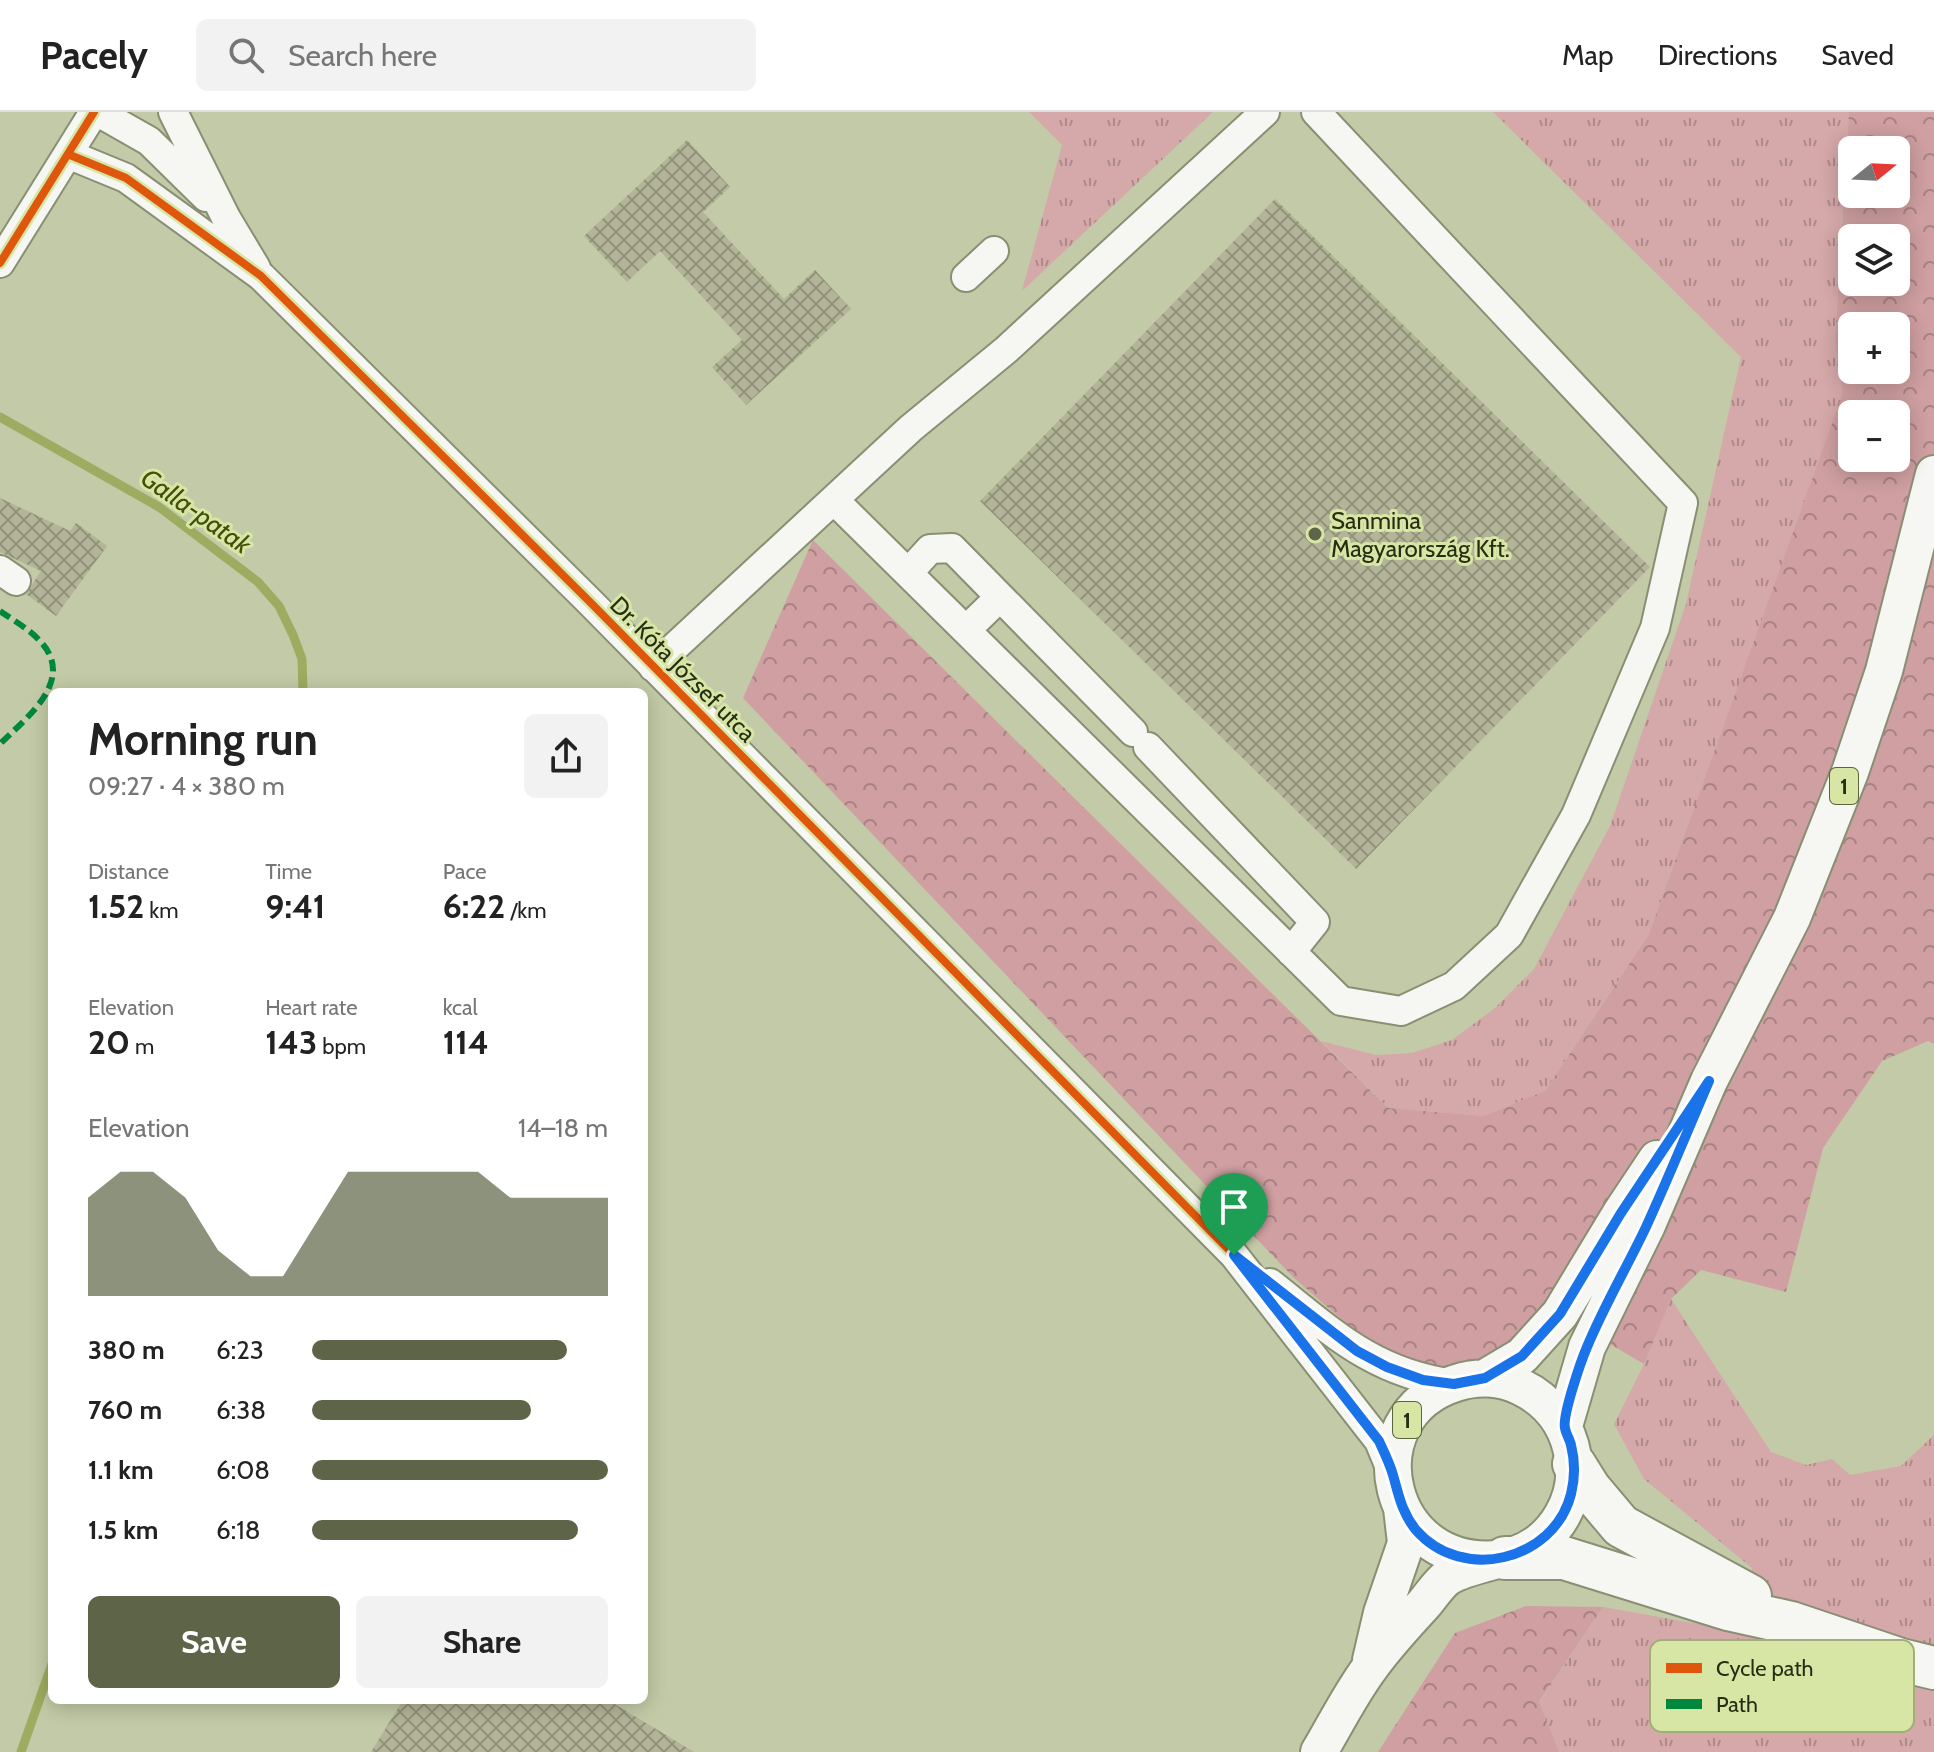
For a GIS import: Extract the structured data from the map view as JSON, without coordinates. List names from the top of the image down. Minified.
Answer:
{"streets":{"main road":["1"],"street":["Dr. Kóta József utca"]},"water":["Galla-patak"],"places":["Sanmina Magyarország Kft."],"legend":["Cycle path","Path"],"north":"right","page":{"header":"Pacely","search":"Search here","nav":["Map","Directions","Saved"],"map_buttons":["+","−"],"heading":["Morning run","09:27 · 4 × 380 m"],"stats":[["Distance","1.52 km"],["Time","9:41"],["Pace","6:22 /km"],["Elevation","20 m"],["Heart rate","143 bpm"],["kcal","114"]],"chart":["Elevation","14–18 m"],"list":[{"name":"380 m","note":"6:23"},{"name":"760 m","note":"6:38"},{"name":"1.1 km","note":"6:08"},{"name":"1.5 km","note":"6:18"}],"buttons":["Save","Share"]}}
